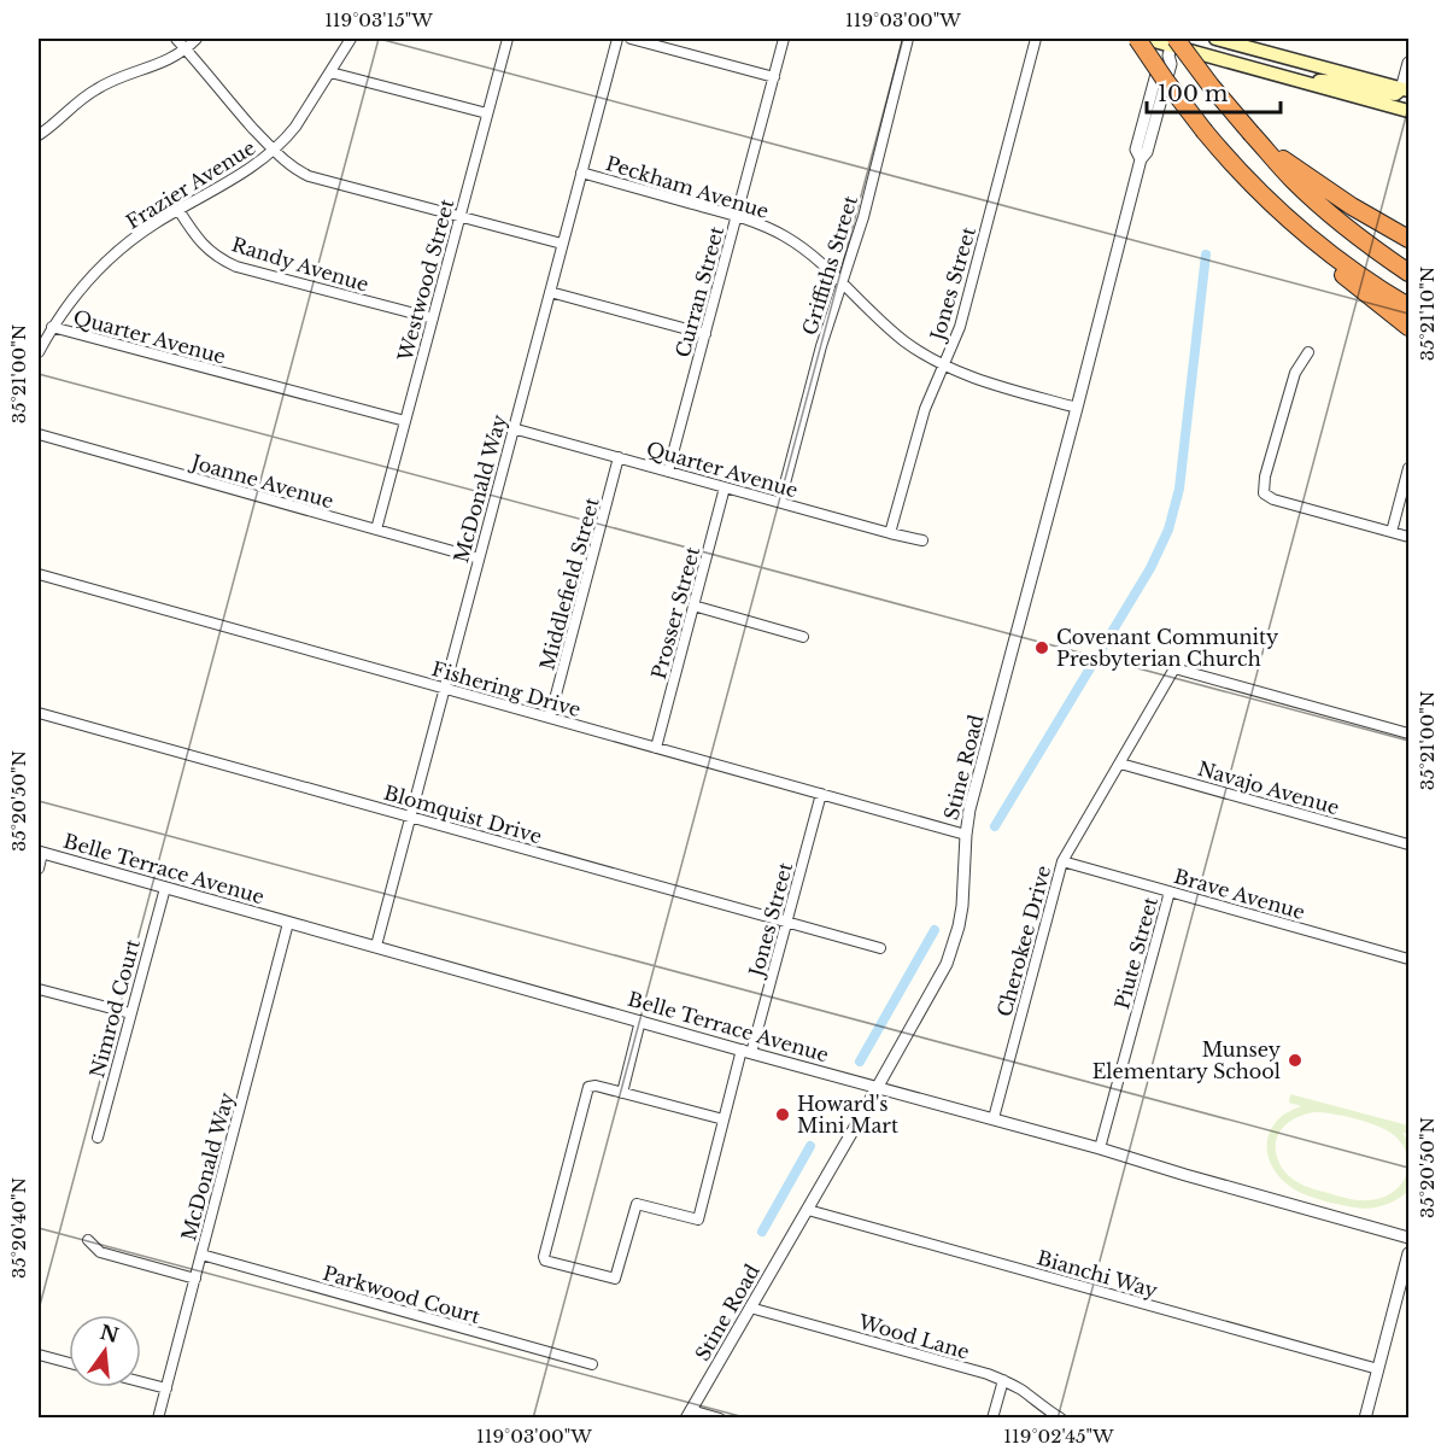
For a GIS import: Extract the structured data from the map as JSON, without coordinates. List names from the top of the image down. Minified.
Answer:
{"streets":{"street":["Frazier Avenue","Peckham Avenue","Randy Avenue","Griffiths Street","Westwood Street","Jones Street","Curran Street","Quarter Avenue","Joanne Avenue","McDonald Way","Middlefield Street","Prosser Street","Fishering Drive","Stine Road","Navajo Avenue","Blomquist Drive","Belle Terrace Avenue","Brave Avenue","Cherokee Drive","Piute Street","Nimrod Court","Bianchi Way","Parkwood Court","Wood Lane"]},"crossings":[["Frazier Avenue","Randy Avenue"],["Frazier Avenue","Quarter Avenue"],["Peckham Avenue","Griffiths Street"],["Peckham Avenue","Jones Street"],["Peckham Avenue","Curran Street"],["Peckham Avenue","McDonald Way"],["Peckham Avenue","Stine Road"],["Randy Avenue","Westwood Street"],["Griffiths Street","Quarter Avenue"],["Westwood Street","Quarter Avenue"],["Westwood Street","Joanne Avenue"],["Jones Street","Quarter Avenue"],["Jones Street","Fishering Drive"],["Jones Street","Blomquist Drive"],["Jones Street","Belle Terrace Avenue"],["Curran Street","Quarter Avenue"],["Quarter Avenue","McDonald Way"],["Quarter Avenue","Middlefield Street"],["Quarter Avenue","Prosser Street"],["Joanne Avenue","McDonald Way"],["McDonald Way","Fishering Drive"],["McDonald Way","Blomquist Drive"],["McDonald Way","Belle Terrace Avenue"],["McDonald Way","Parkwood Court"],["Middlefield Street","Fishering Drive"],["Prosser Street","Fishering Drive"],["Fishering Drive","Stine Road"],["Stine Road","Belle Terrace Avenue"],["Stine Road","Bianchi Way"],["Stine Road","Wood Lane"],["Navajo Avenue","Cherokee Drive"],["Belle Terrace Avenue","Cherokee Drive"],["Belle Terrace Avenue","Piute Street"],["Belle Terrace Avenue","Nimrod Court"],["Brave Avenue","Cherokee Drive"],["Brave Avenue","Piute Street"]],"places":["Covenant Community Presbyterian Church","Munsey Elementary School","Howard's Mini Mart"],"scale_bar":"100 m","north":"top","coordinates":["119°03'15\"W","119°03'00\"W","35°21'10\"N","35°21'00\"N","35°20'50\"N","35°20'40\"N","119°02'45\"W"]}
